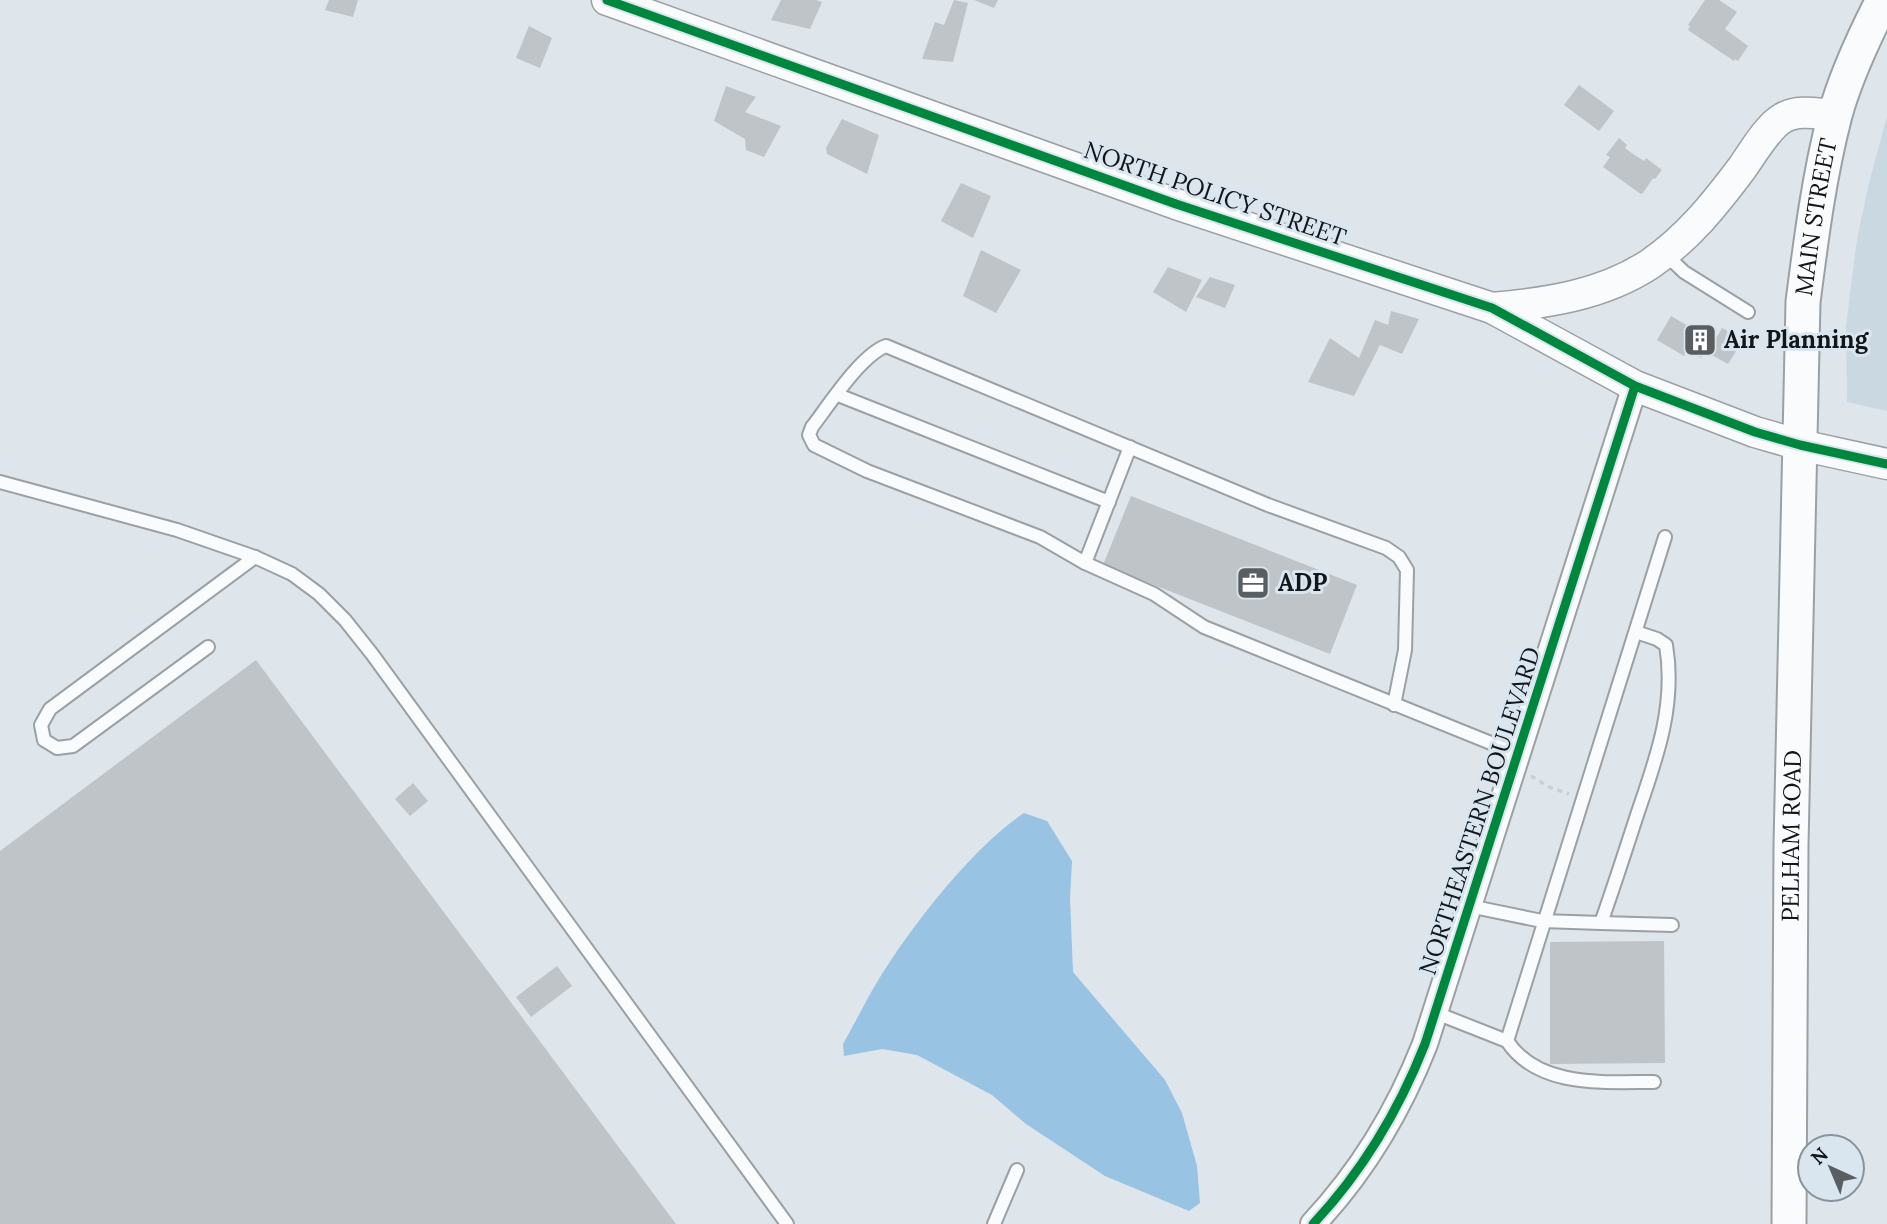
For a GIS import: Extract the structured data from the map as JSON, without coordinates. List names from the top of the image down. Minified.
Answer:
{"streets":{"main road":["MAIN STREET","PELHAM ROAD"],"street":["NORTH POLICY STREET","NORTHEASTERN BOULEVARD"]},"crossings":[["NORTH POLICY STREET","MAIN STREET"],["NORTH POLICY STREET","NORTHEASTERN BOULEVARD"],["NORTH POLICY STREET","PELHAM ROAD"],["MAIN STREET","PELHAM ROAD"]],"places":{"building":["Air Planning"],"office":["ADP"]},"north":"top left"}
